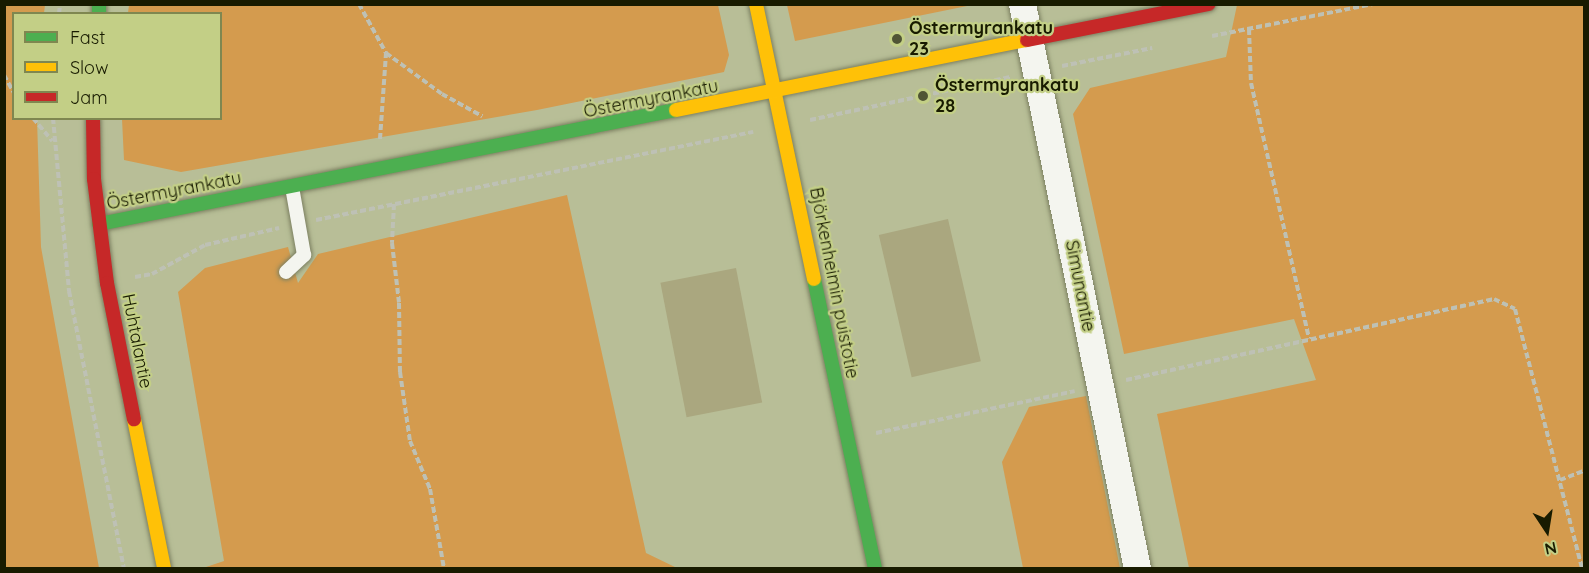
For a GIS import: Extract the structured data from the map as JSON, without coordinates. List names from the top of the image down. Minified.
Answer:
{"streets":{"street":["Östermyrankatu","Björkenheimin puistotie","Simunantie","Huhtalantie"]},"crossings":[["Östermyrankatu","Björkenheimin puistotie"],["Östermyrankatu","Simunantie"],["Östermyrankatu","Huhtalantie"]],"places":["Östermyrankatu 23","Östermyrankatu 28"],"legend":["Fast","Slow","Jam"],"north":"bottom"}
